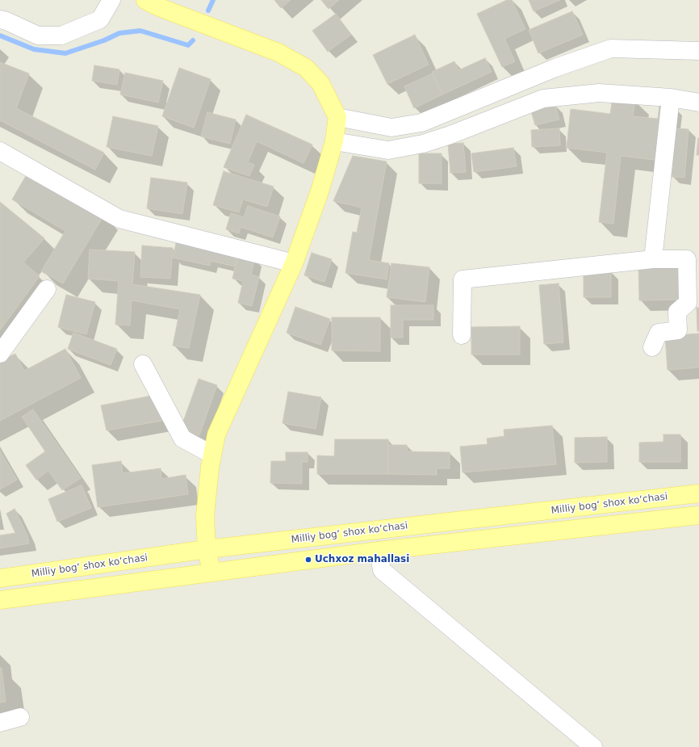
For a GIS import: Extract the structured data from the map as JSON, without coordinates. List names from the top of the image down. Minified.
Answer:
{"streets":{"main road":["Milliy bog‘ shox ko‘chasi"]},"places":["Uchxoz mahallasi"]}
